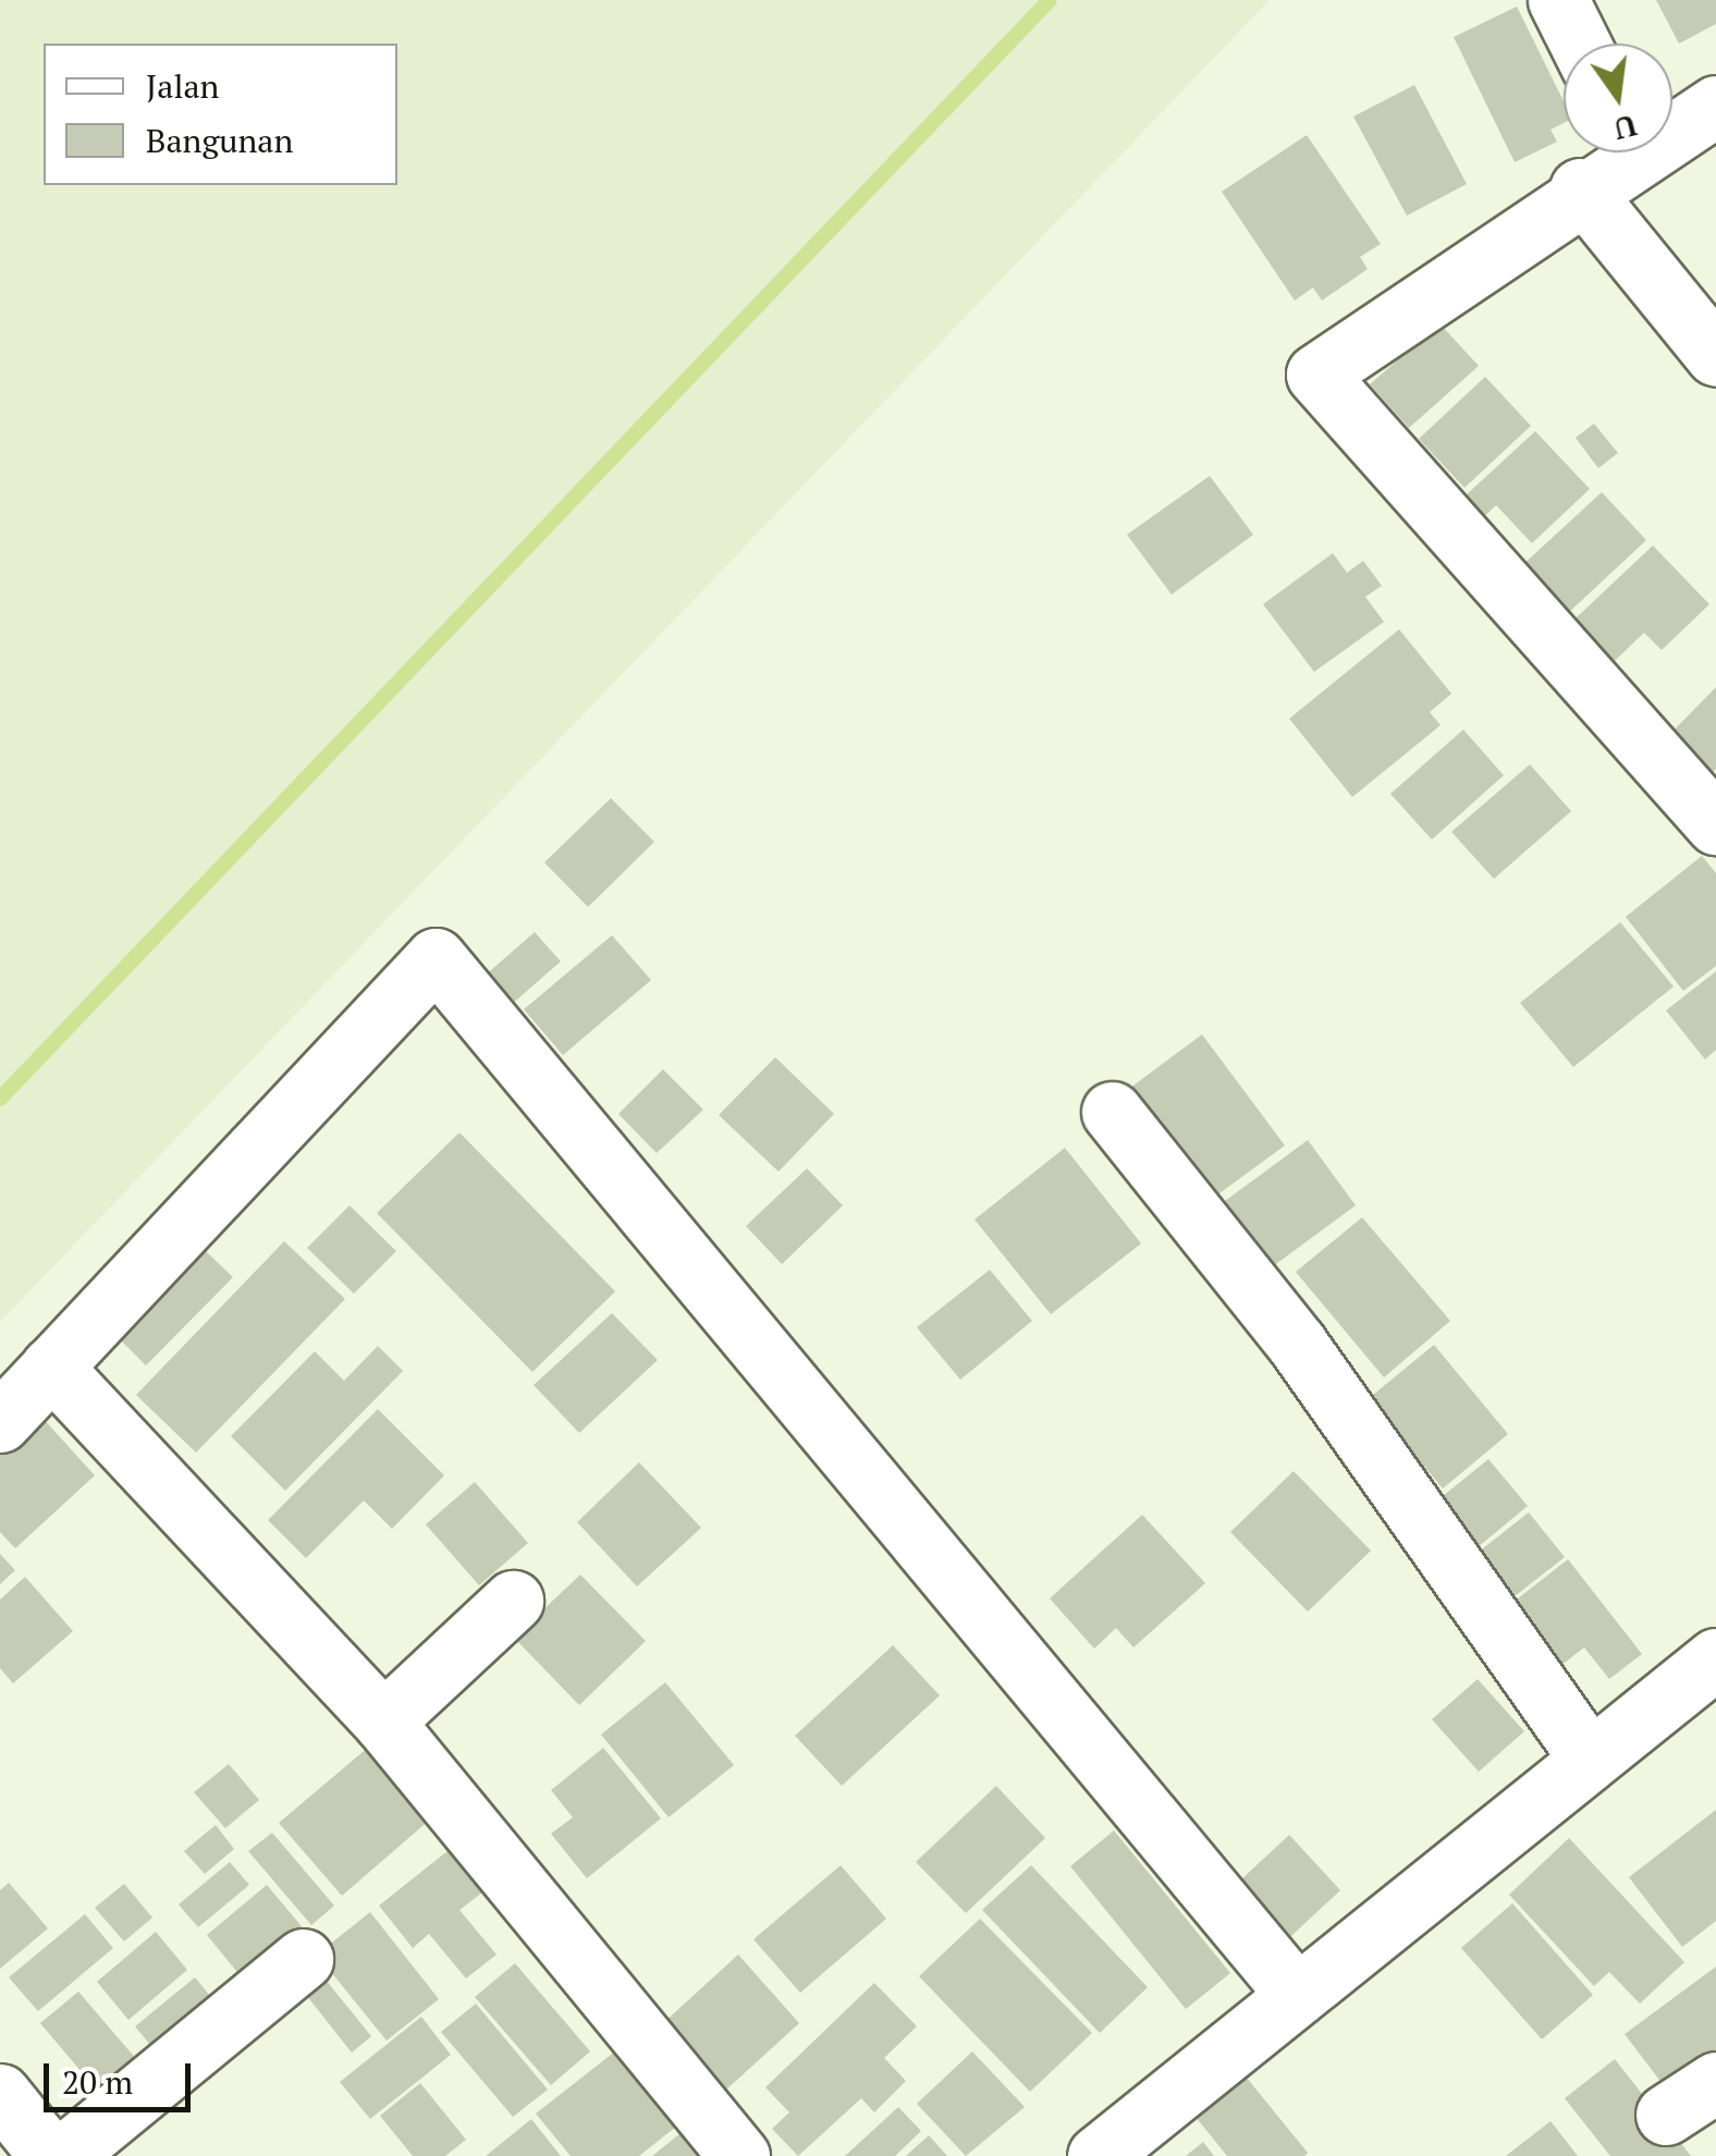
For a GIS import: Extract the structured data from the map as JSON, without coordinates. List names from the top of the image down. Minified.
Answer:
{"legend":["Jalan","Bangunan"],"scale_bar":"20 m","north":"bottom"}
